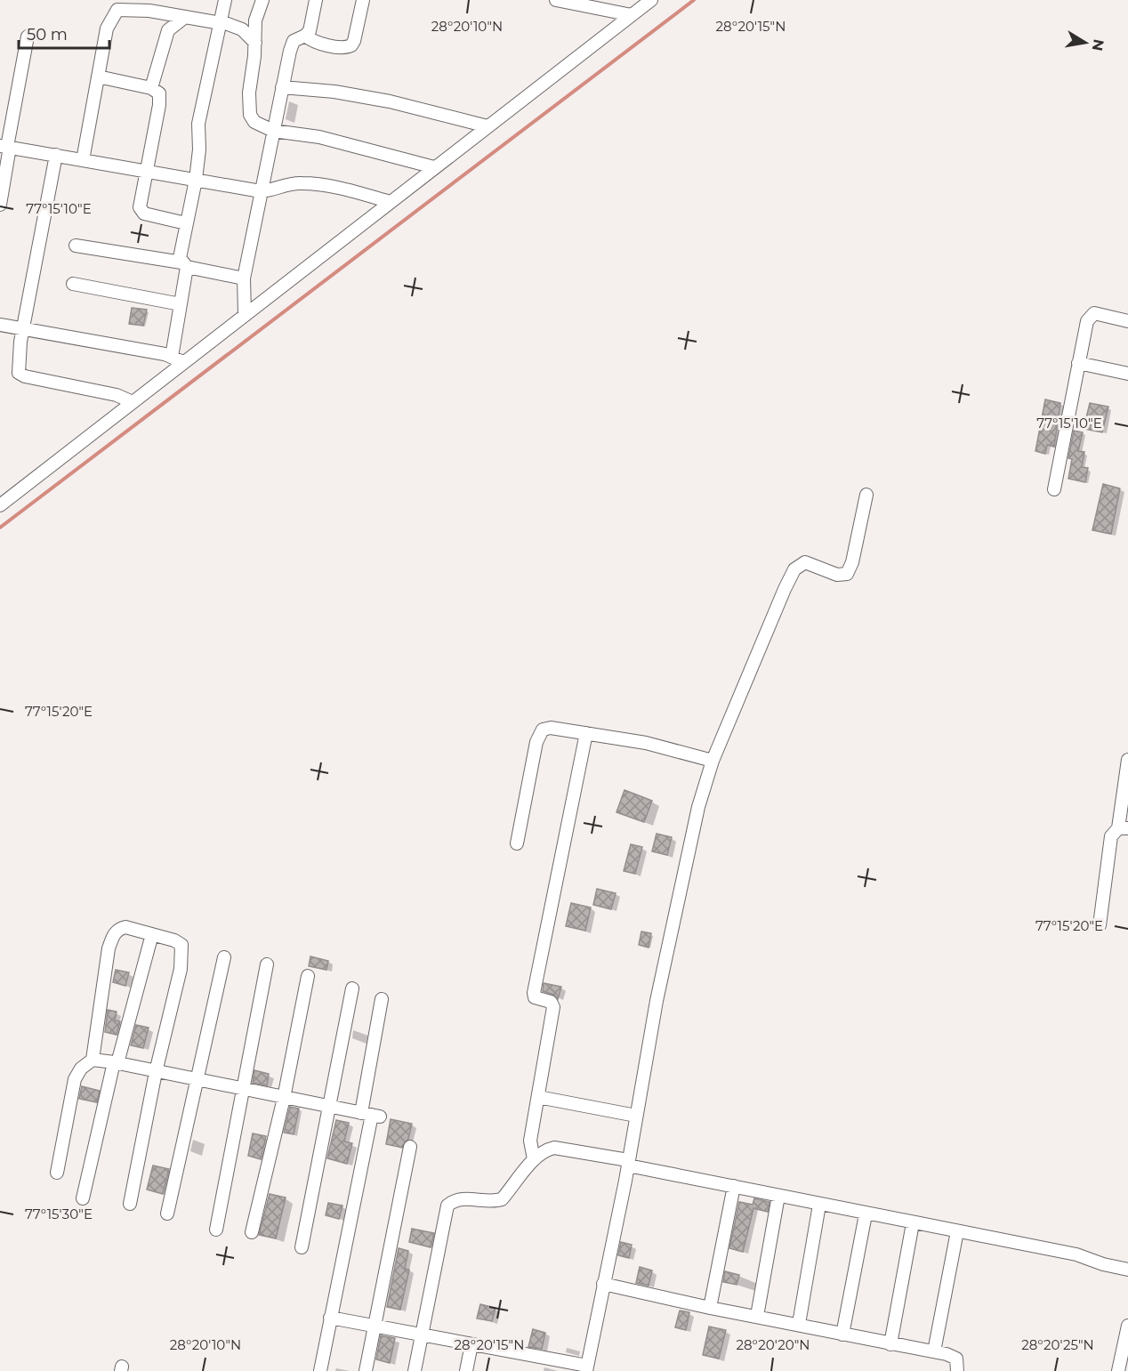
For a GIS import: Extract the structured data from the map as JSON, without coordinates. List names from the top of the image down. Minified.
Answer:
{"scale_bar":"50 m","north":"right","coordinates":["28°20'10\"N","28°20'15\"N","77°15'10\"E","77°15'20\"E","77°15'30\"E","28°20'20\"N","28°20'25\"N"]}
